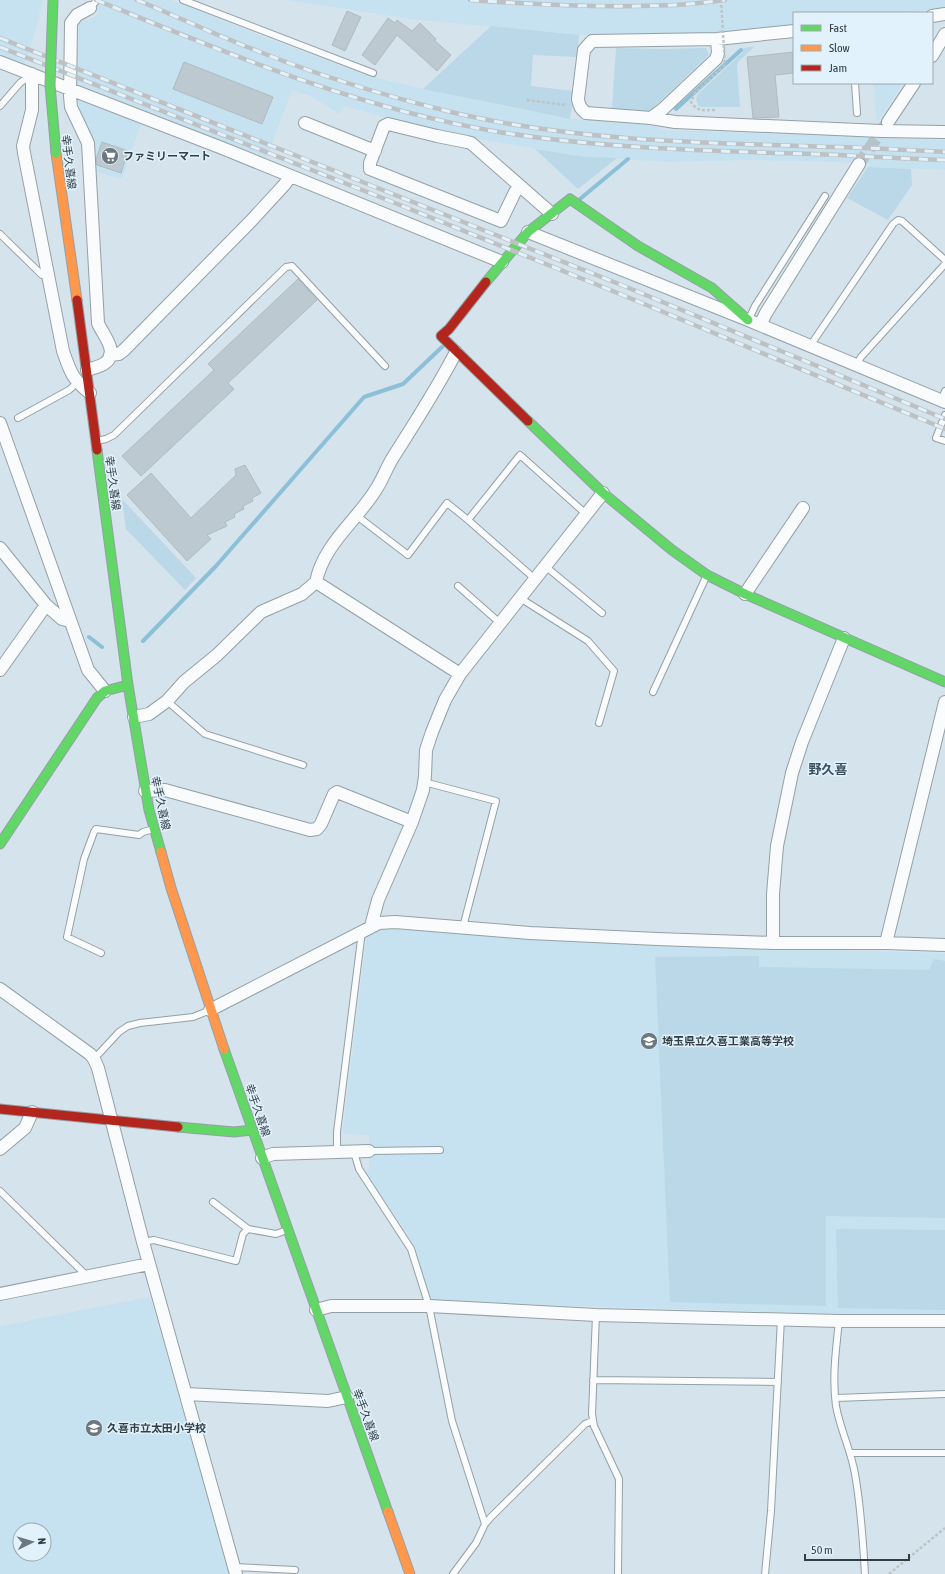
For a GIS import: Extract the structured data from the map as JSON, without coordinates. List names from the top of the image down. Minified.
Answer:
{"streets":{"main road":["幸手久喜線"]},"districts":["野久喜"],"places":{"supermarket":["ファミリーマート"],"school or university":["埼玉県立久喜工業高等学校","久喜市立太田小学校"]},"legend":["Fast","Slow","Jam"],"scale_bar":"50 m","north":"right"}
